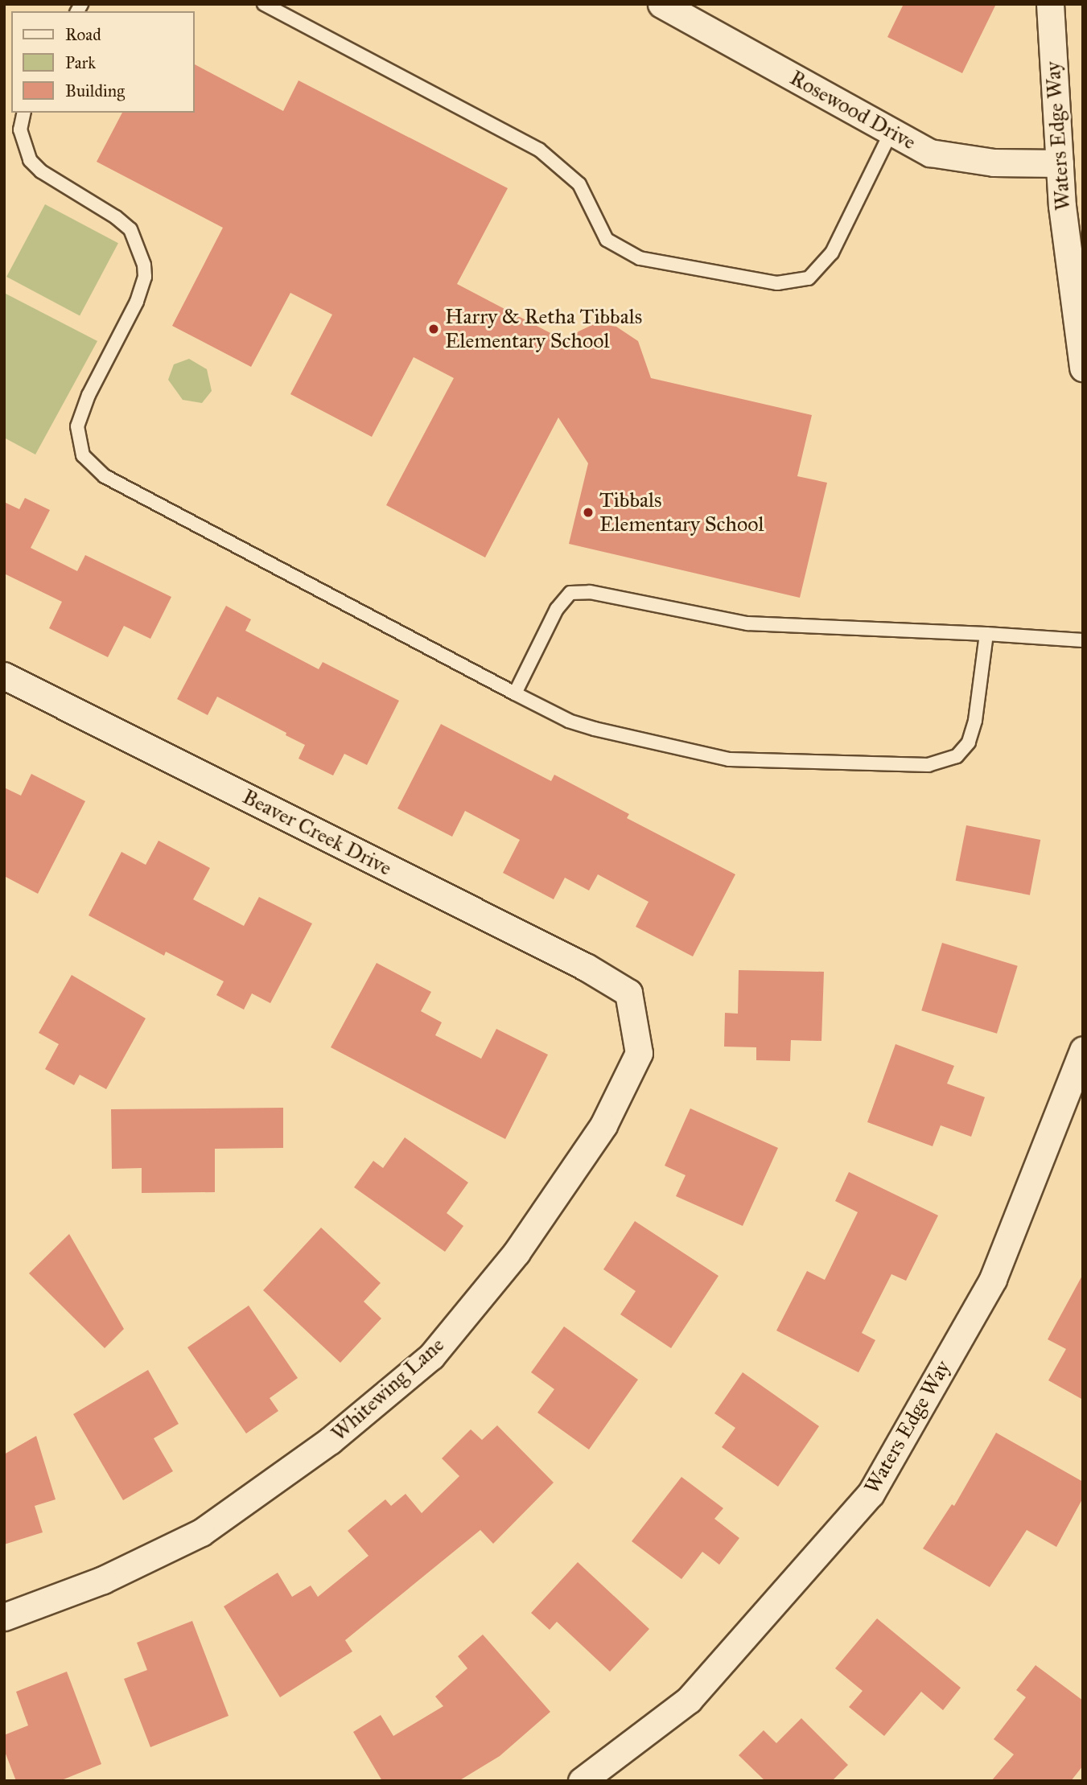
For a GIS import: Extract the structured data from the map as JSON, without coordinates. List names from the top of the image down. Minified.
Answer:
{"streets":{"street":["Rosewood Drive","Waters Edge Way","Beaver Creek Drive","Whitewing Lane"]},"crossings":[["Rosewood Drive","Waters Edge Way"],["Beaver Creek Drive","Whitewing Lane"]],"places":["Harry & Retha Tibbals Elementary School","Tibbals Elementary School"],"legend":["Road","Park","Building"]}
